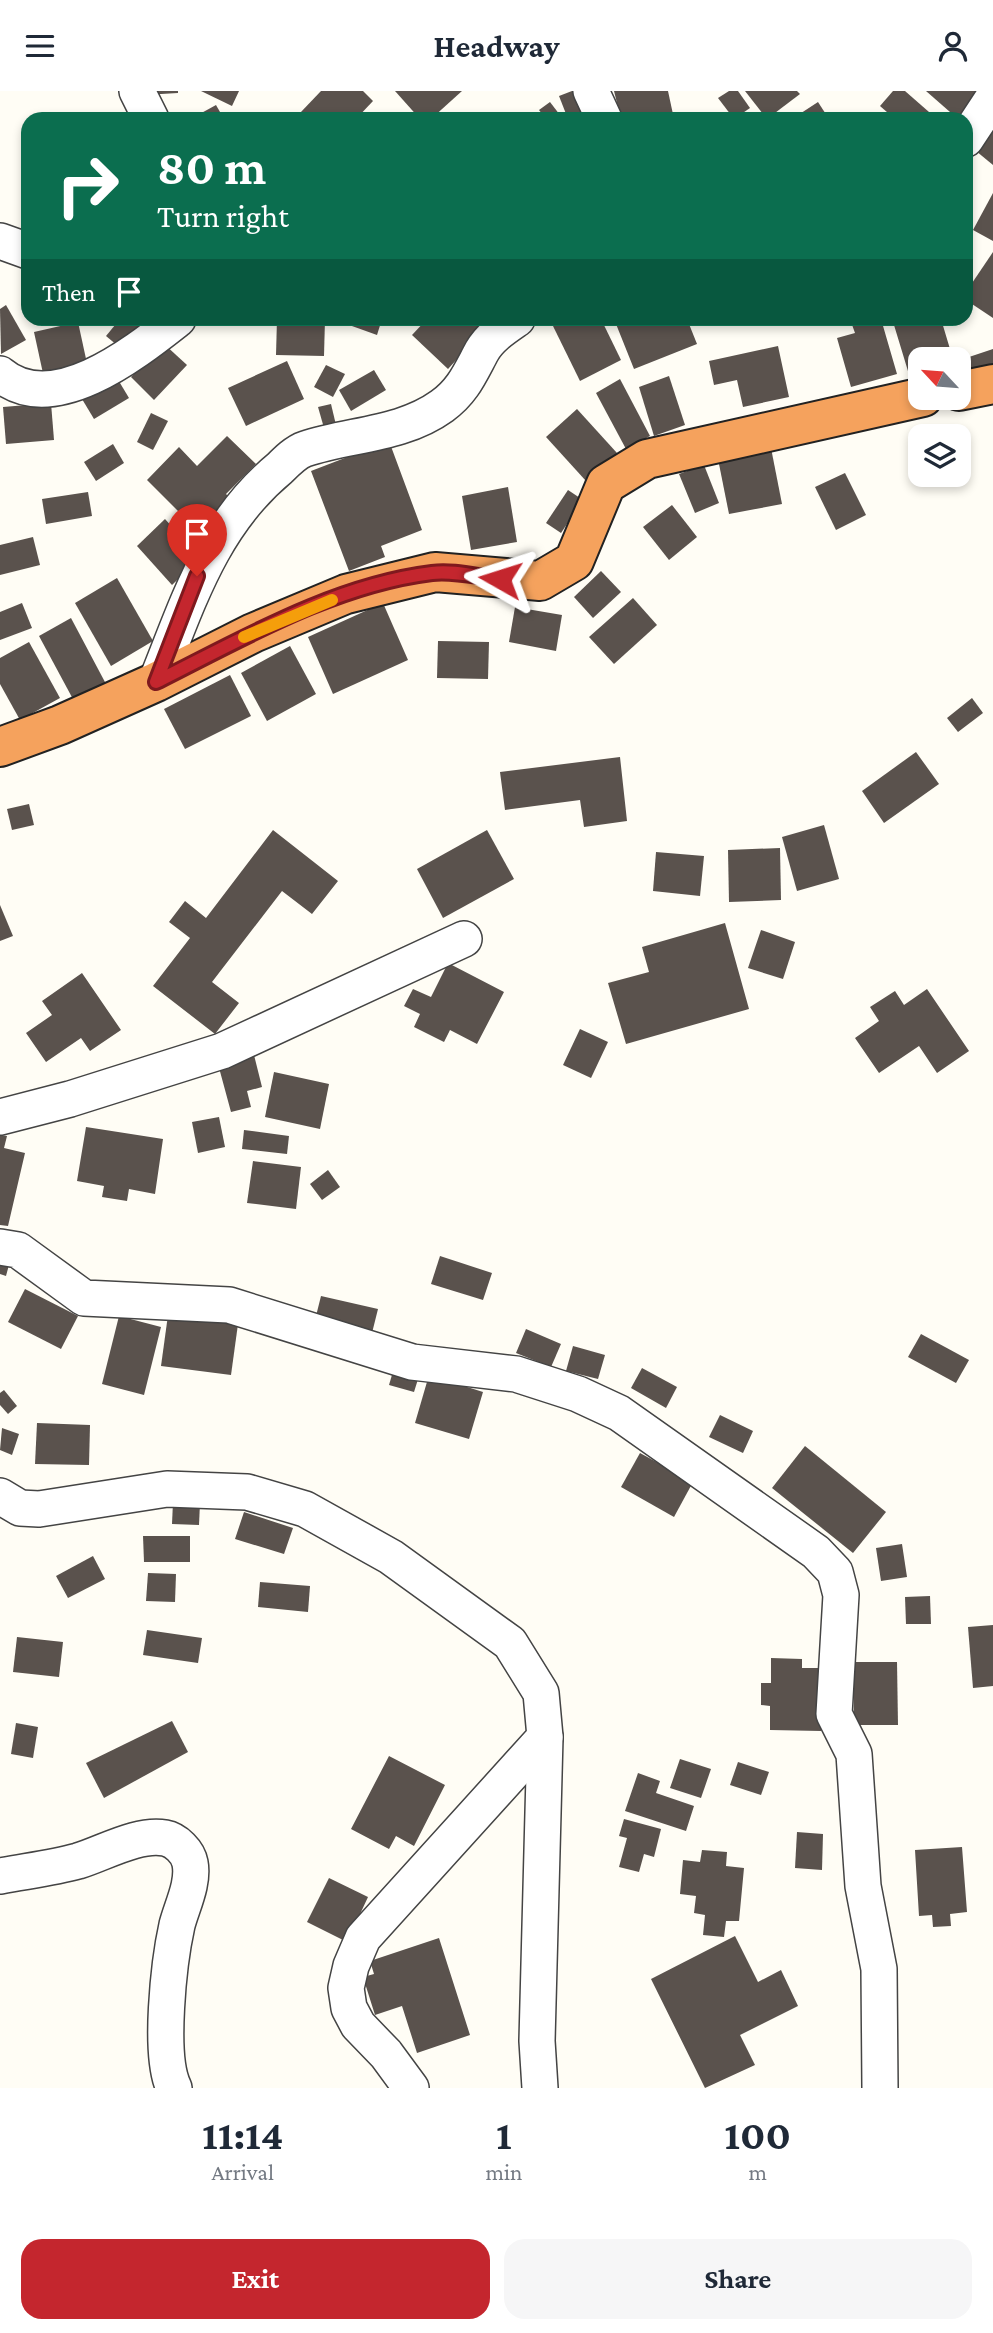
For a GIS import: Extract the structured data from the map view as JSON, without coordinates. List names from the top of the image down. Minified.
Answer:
{"north":"top left","page":{"header":"Headway","turn":["80 m","Turn right"],"then":"Then","eta":["11:14","Arrival","1","min","100","m"],"buttons":["Exit","Share"]}}
